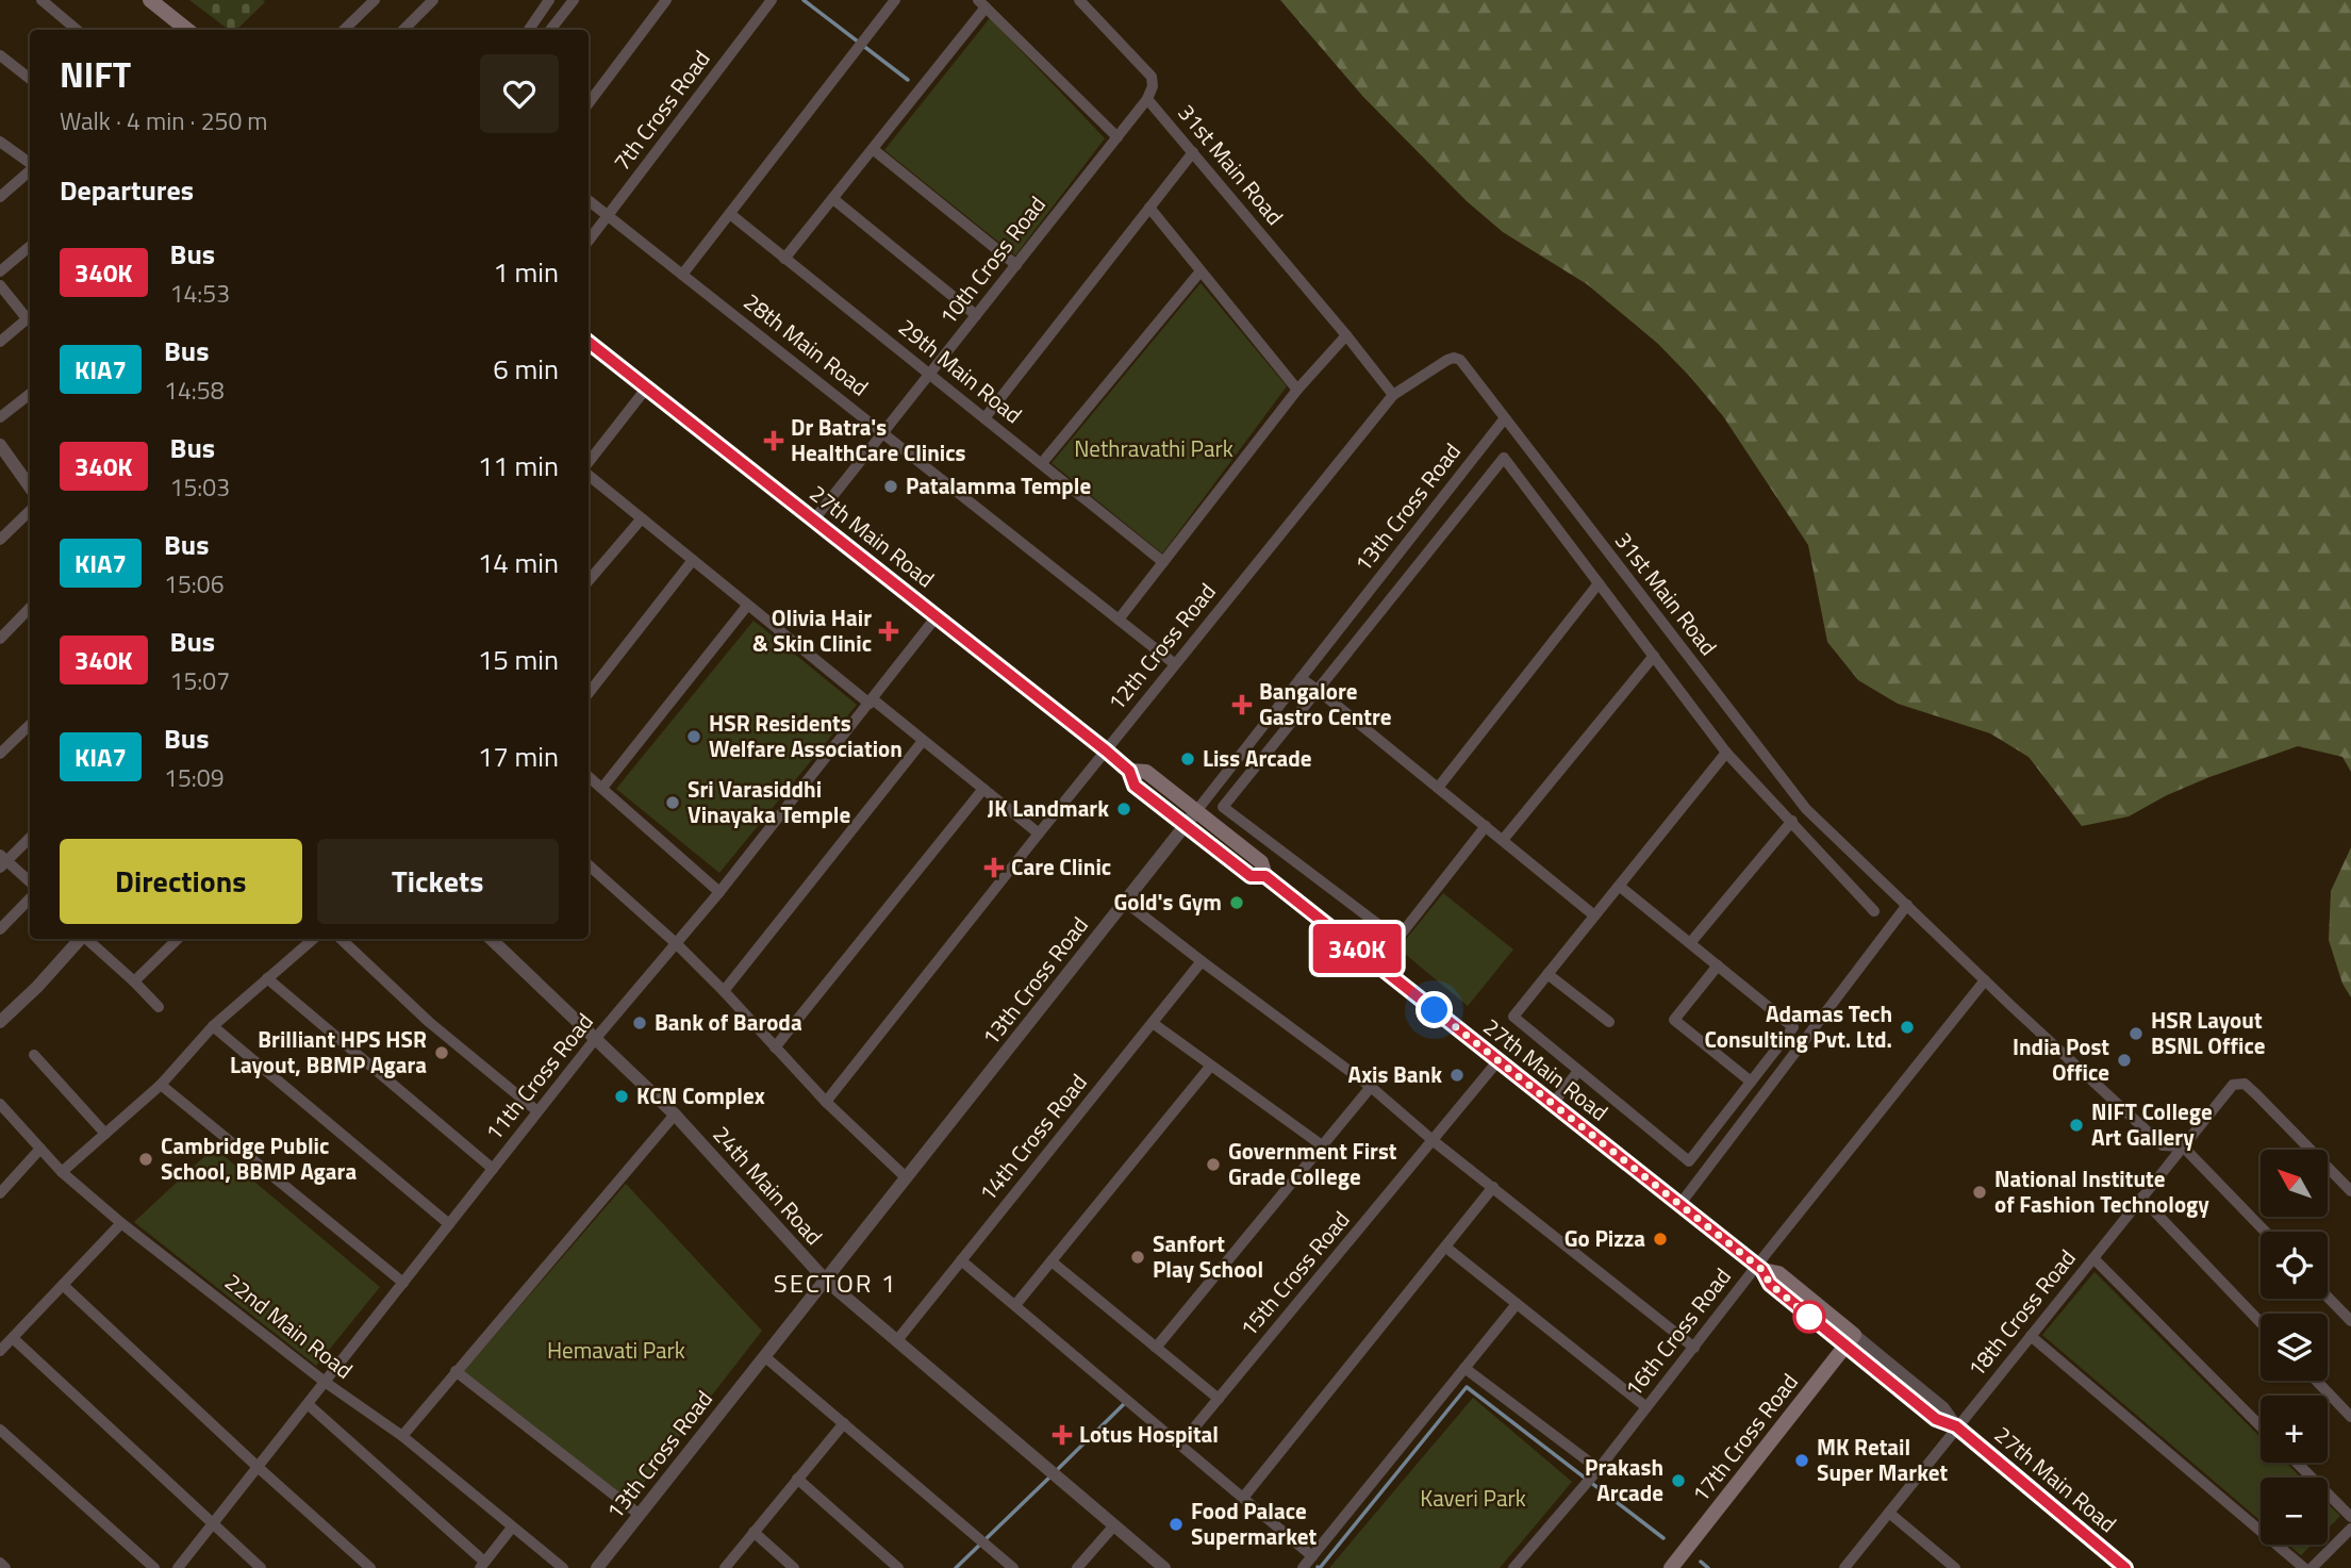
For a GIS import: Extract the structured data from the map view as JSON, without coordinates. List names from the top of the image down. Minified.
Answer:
{"streets":{"main road":["27th Main Road","17th Cross Road"],"street":["7th Cross Road","31st Main Road","10th Cross Road","28th Main Road","29th Main Road","13th Cross Road","12th Cross Road","11th Cross Road","14th Cross Road","24th Main Road","15th Cross Road","18th Cross Road","22nd Main Road","16th Cross Road"]},"crossings":[["7th Cross Road","28th Main Road"],["31st Main Road","10th Cross Road"],["31st Main Road","13th Cross Road"],["31st Main Road","12th Cross Road"],["31st Main Road","18th Cross Road"],["31st Main Road","16th Cross Road"],["10th Cross Road","28th Main Road"],["10th Cross Road","29th Main Road"],["10th Cross Road","27th Main Road"],["28th Main Road","12th Cross Road"],["13th Cross Road","27th Main Road"],["13th Cross Road","24th Main Road"],["27th Main Road","12th Cross Road"],["27th Main Road","11th Cross Road"],["27th Main Road","15th Cross Road"],["27th Main Road","18th Cross Road"],["27th Main Road","16th Cross Road"],["27th Main Road","17th Cross Road"],["11th Cross Road","24th Main Road"],["11th Cross Road","22nd Main Road"],["14th Cross Road","24th Main Road"]],"districts":["SECTOR 1"],"parks":["Nethravathi Park","Hemavati Park","Kaveri Park"],"places":{"health":["Dr Batra's HealthCare Clinics","Olivia Hair & Skin Clinic","Bangalore Gastro Centre","Care Clinic","Lotus Hospital"],"other":["Patalamma Temple","HSR Residents Welfare Association","Liss Arcade","Sri Varasiddhi Vinayaka Temple","JK Landmark","Gold's Gym","Bank of Baroda","Adamas Tech Consulting Pvt. Ltd.","HSR Layout BSNL Office","Brilliant HPS HSR Layout, BBMP Agara","India Post Office","Axis Bank","KCN Complex","NIFT College Art Gallery","Cambridge Public School, BBMP Agara","Government First Grade College","National Institute of Fashion Technology","Go Pizza","Sanfort Play School","MK Retail Super Market","Prakash Arcade","Food Palace Supermarket"]},"lines":["bus line 340K"],"north":"top left","page":{"on_map":"340K","heading":[["NIFT","Walk · 4 min · 250 m"],"Departures"],"list":[{"mark":"340K","name":"Bus","note":"14:53","value":"1 min"},{"mark":"KIA7","name":"Bus","note":"14:58","value":"6 min"},{"mark":"340K","name":"Bus","note":"15:03","value":"11 min"},{"mark":"KIA7","name":"Bus","note":"15:06","value":"14 min"},{"mark":"340K","name":"Bus","note":"15:07","value":"15 min"},{"mark":"KIA7","name":"Bus","note":"15:09","value":"17 min"}],"buttons":["Directions","Tickets"],"map_buttons":["+","−"]}}
